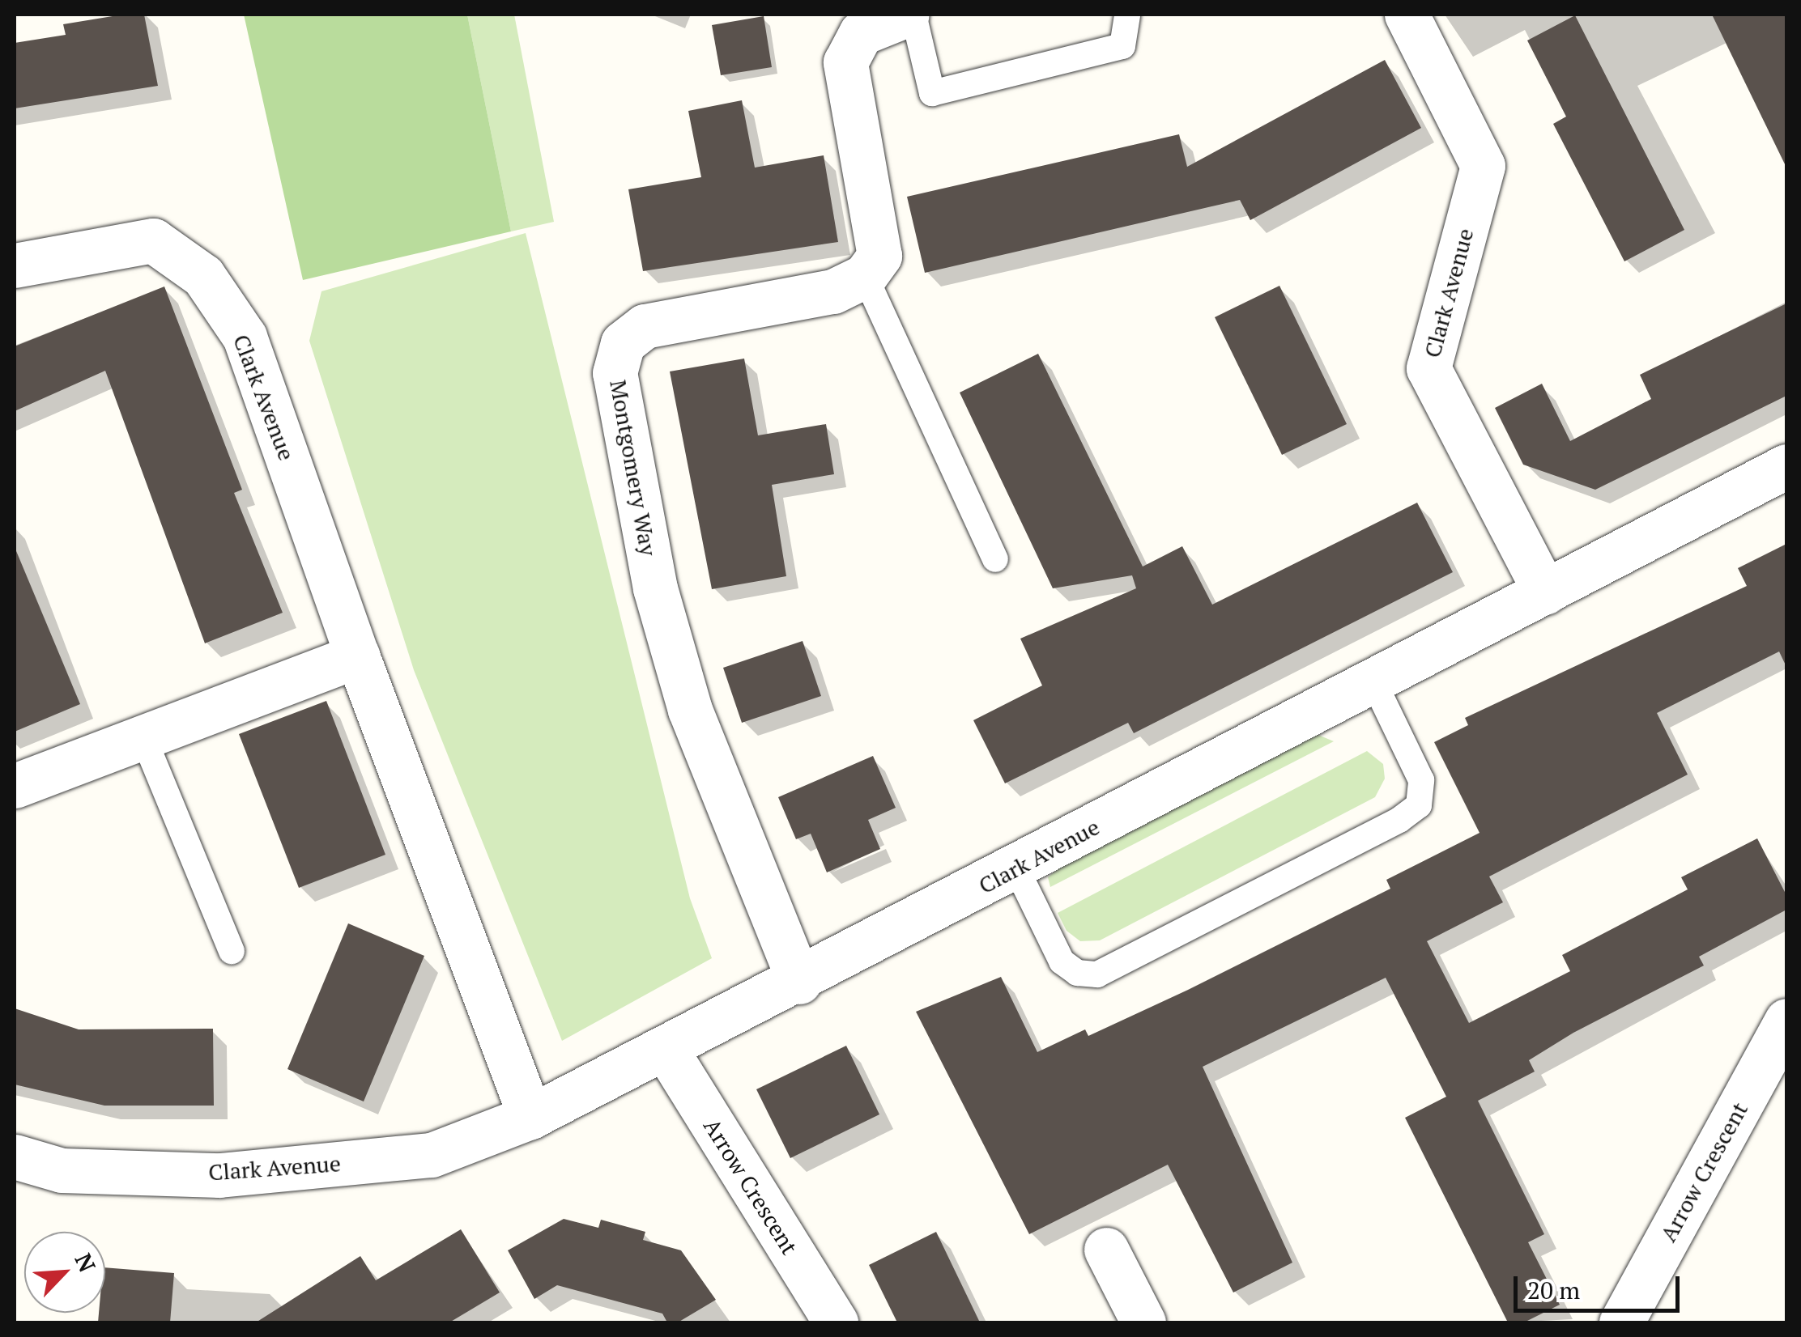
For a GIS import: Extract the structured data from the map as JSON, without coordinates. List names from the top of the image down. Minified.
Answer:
{"streets":{"street":["Clark Avenue","Montgomery Way","Arrow Crescent"]},"crossings":[["Clark Avenue","Montgomery Way"],["Clark Avenue","Arrow Crescent"]],"scale_bar":"20 m","north":"top right"}
